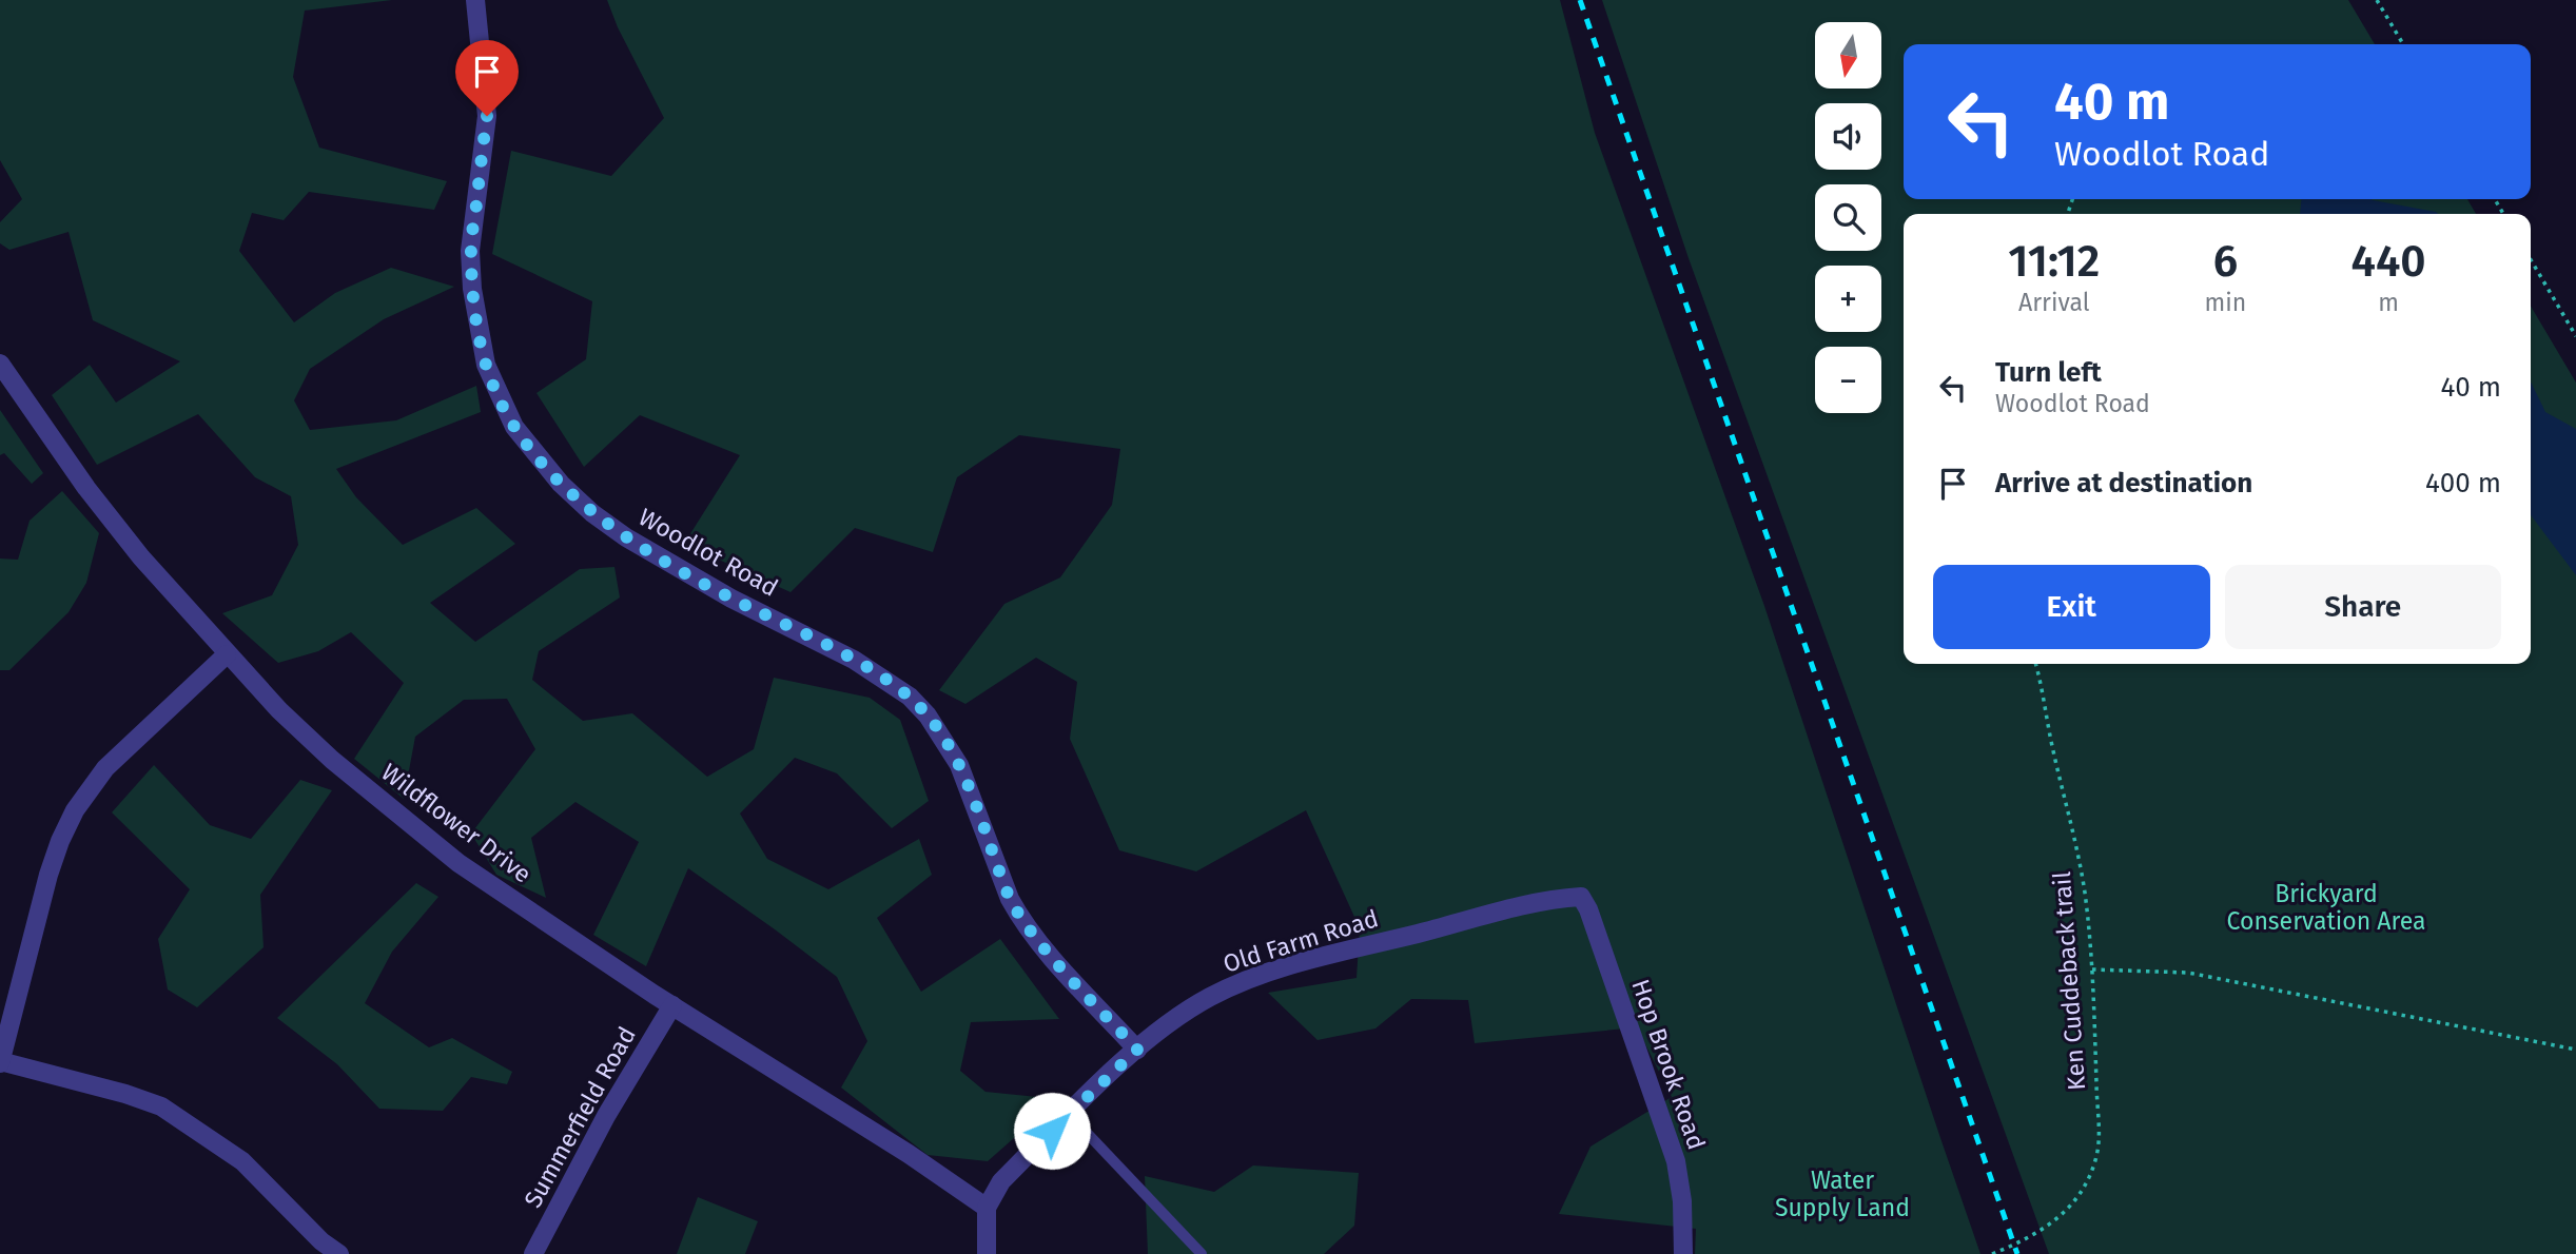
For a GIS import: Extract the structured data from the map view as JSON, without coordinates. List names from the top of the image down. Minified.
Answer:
{"streets":{"street":["Woodlot Road","Wildflower Drive","Old Farm Road","Hop Brook Road","Summerfield Road"],"path":["Ken Cuddeback trail"]},"crossings":[["Woodlot Road","Old Farm Road"],["Wildflower Drive","Old Farm Road"],["Wildflower Drive","Summerfield Road"],["Old Farm Road","Hop Brook Road"]],"parks":["Brickyard Conservation Area","Water Supply Land"],"north":"bottom","page":{"map_buttons":["+","−"],"turn":["40 m","Woodlot Road"],"eta":["11:12","Arrival","6","min","440","m"],"list":[{"name":"Turn left","note":"Woodlot Road","value":"40 m"},{"name":"Arrive at destination","value":"400 m"}],"buttons":["Exit","Share"]}}
